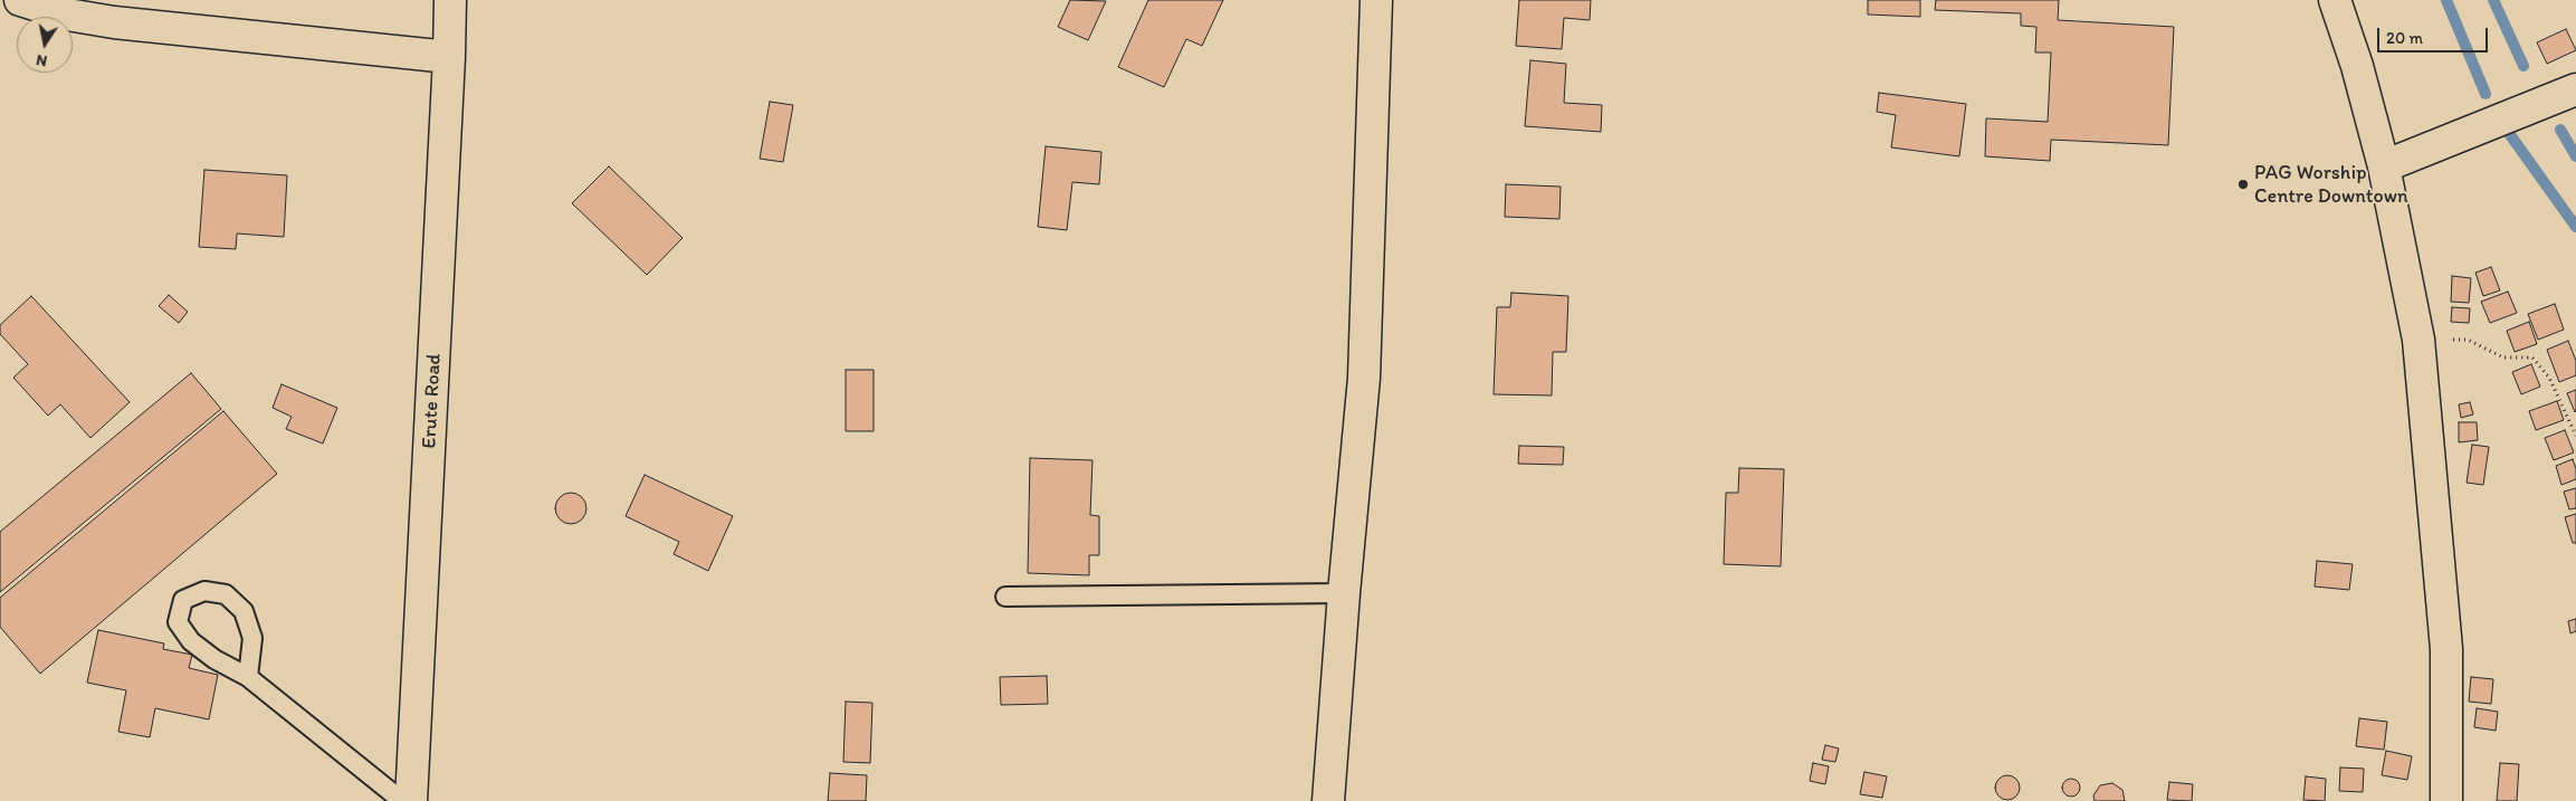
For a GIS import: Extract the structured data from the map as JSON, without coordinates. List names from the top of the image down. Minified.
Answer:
{"streets":{"street":["Erute Road"]},"places":["PAG Worship Centre Downtown"],"scale_bar":"20 m","north":"bottom"}
